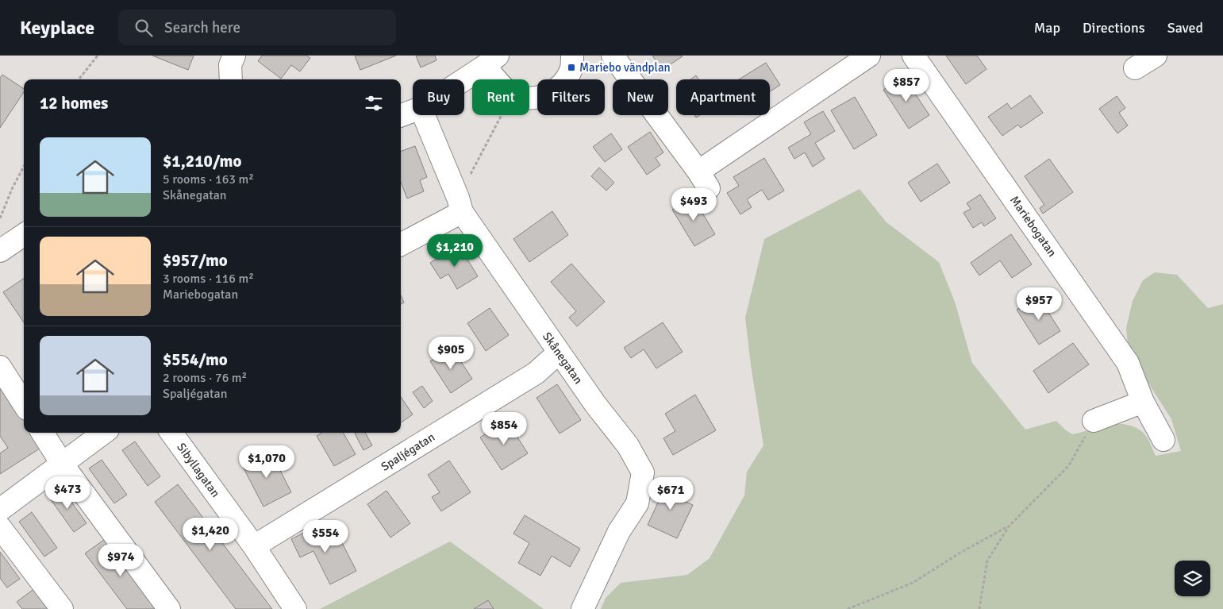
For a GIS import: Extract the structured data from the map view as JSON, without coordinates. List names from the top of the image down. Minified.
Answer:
{"streets":{"street":["Mariebogatan","Skånegatan","Spaljégatan","Sibyllagatan"]},"crossings":[["Skånegatan","Spaljégatan"],["Spaljégatan","Sibyllagatan"]],"places":{"transit":["Mariebo vändplan"]},"page":{"header":"Keyplace","search":"Search here","nav":["Map","Directions","Saved"],"price":["$857","$493","$1,210","$957","$905","$854","$1,070","$473","$671","$1,420","$554","$974"],"chip":["Buy","Rent","Filters","New","Apartment"],"heading":"12 homes","list":[{"name":"$1,210/mo","note":"5 rooms · 163 m² · Skånegatan"},{"name":"$957/mo","note":"3 rooms · 116 m² · Mariebogatan"},{"name":"$554/mo","note":"2 rooms · 76 m² · Spaljégatan"}]}}
